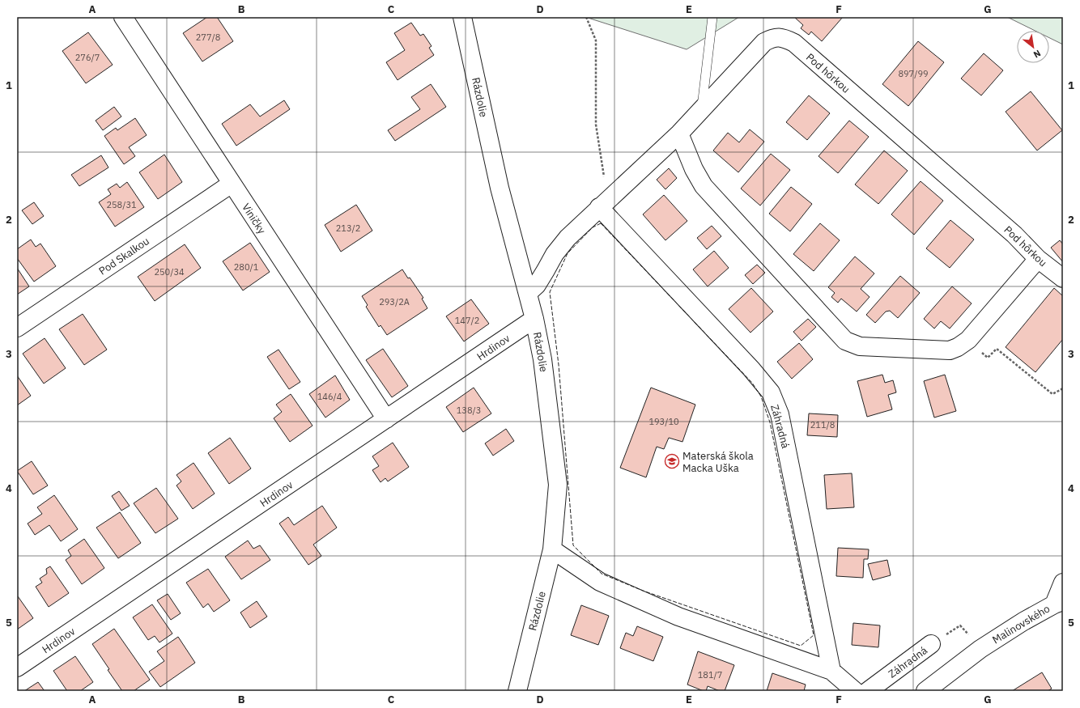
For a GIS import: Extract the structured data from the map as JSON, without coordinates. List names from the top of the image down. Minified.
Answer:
{"streets":{"street":["Pod hôrkou","Rázdolie","Viničky","Pod Skalkou","Hrdinov","Záhradná","Malinovského"]},"crossings":[["Pod hôrkou","Rázdolie"],["Pod hôrkou","Záhradná"],["Rázdolie","Hrdinov"],["Viničky","Pod Skalkou"],["Viničky","Hrdinov"]],"places":{"school or university":["Materská škola Macka Uška"]},"house_numbers":["277/8","276/7","897/99","258/31","213/2","280/1","250/34","293/2A","147/2","146/4","138/3","193/10","211/8","181/7"],"north":"bottom right","grid":{"columns":["A","B","C","D","E","F","G"],"rows":["1","2","3","4","5"]}}
